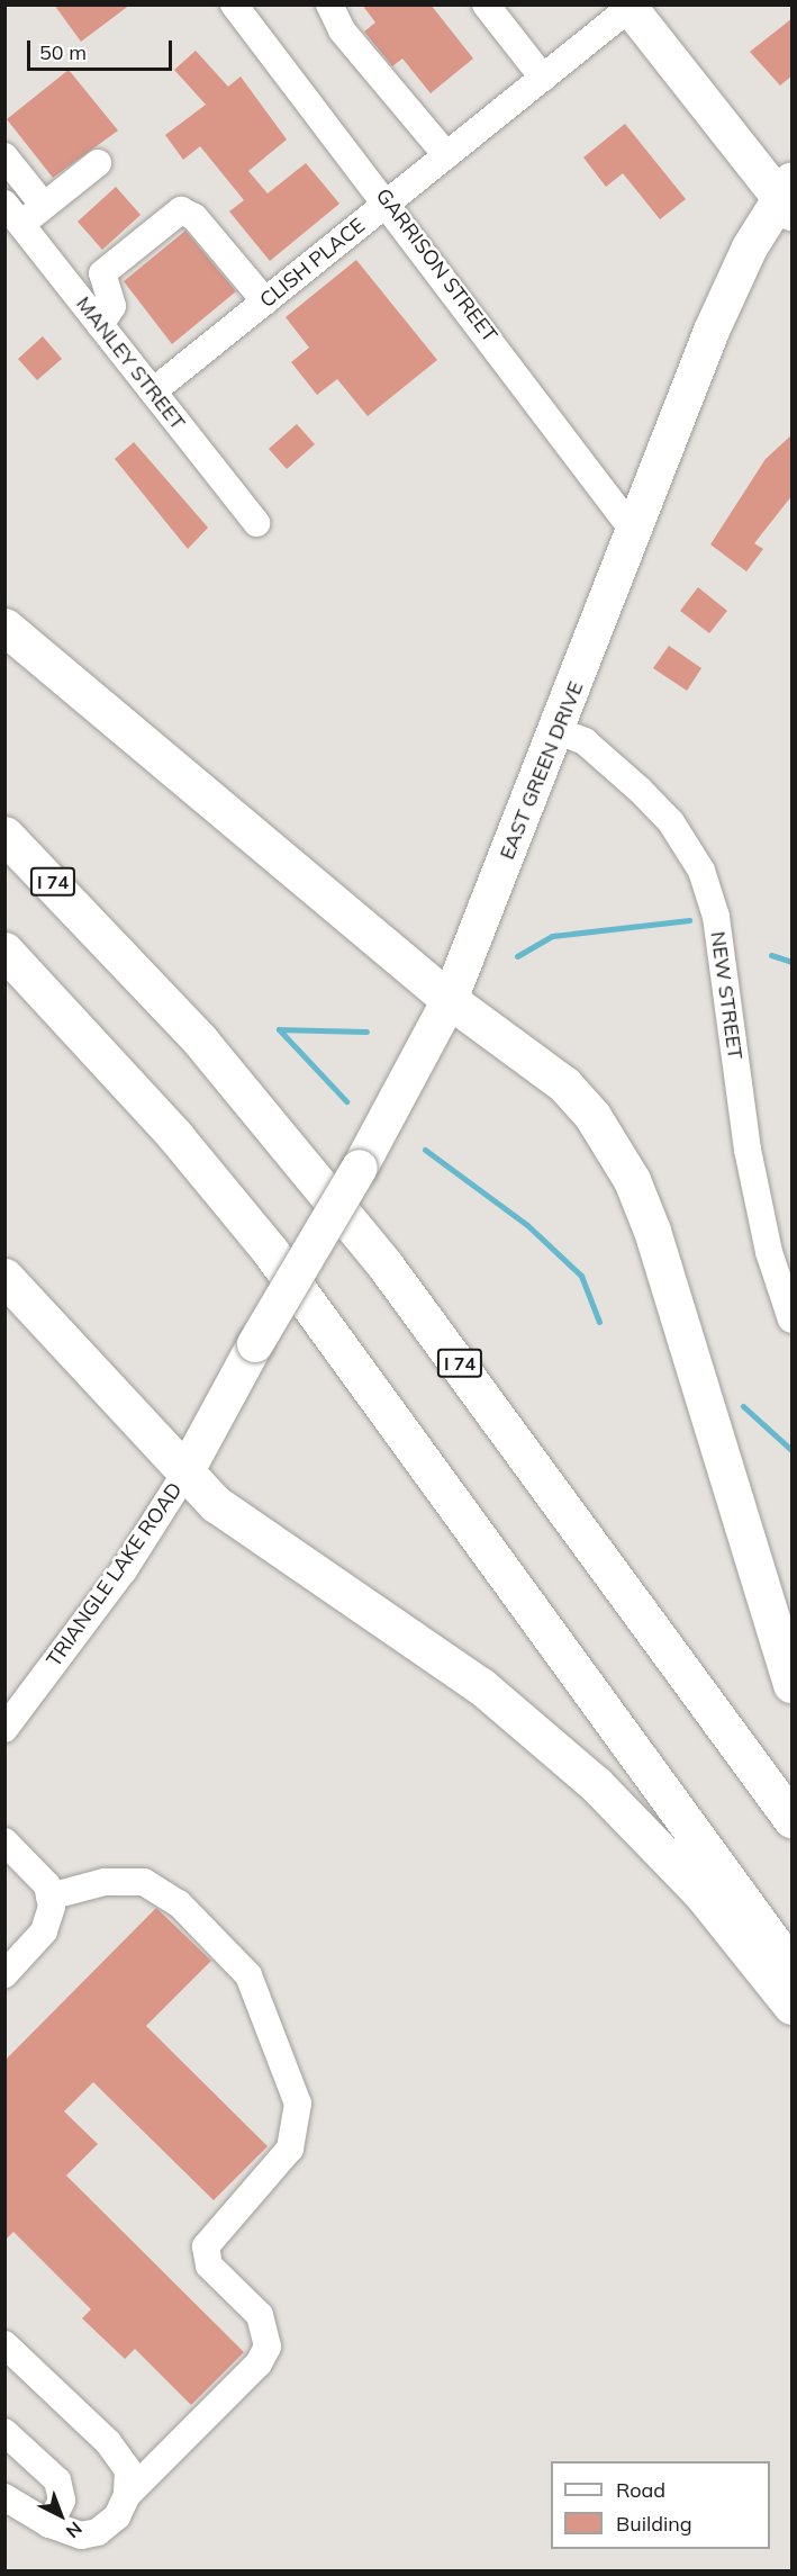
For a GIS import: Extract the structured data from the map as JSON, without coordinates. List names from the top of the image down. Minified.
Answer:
{"streets":{"highway":["I 74"],"main road":["EAST GREEN DRIVE","TRIANGLE LAKE ROAD"],"street":["CLISH PLACE","GARRISON STREET","MANLEY STREET","NEW STREET"]},"crossings":[["CLISH PLACE","GARRISON STREET"],["CLISH PLACE","MANLEY STREET"],["GARRISON STREET","EAST GREEN DRIVE"],["EAST GREEN DRIVE","NEW STREET"],["EAST GREEN DRIVE","TRIANGLE LAKE ROAD"]],"legend":["Road","Building"],"scale_bar":"50 m","north":"bottom right"}
